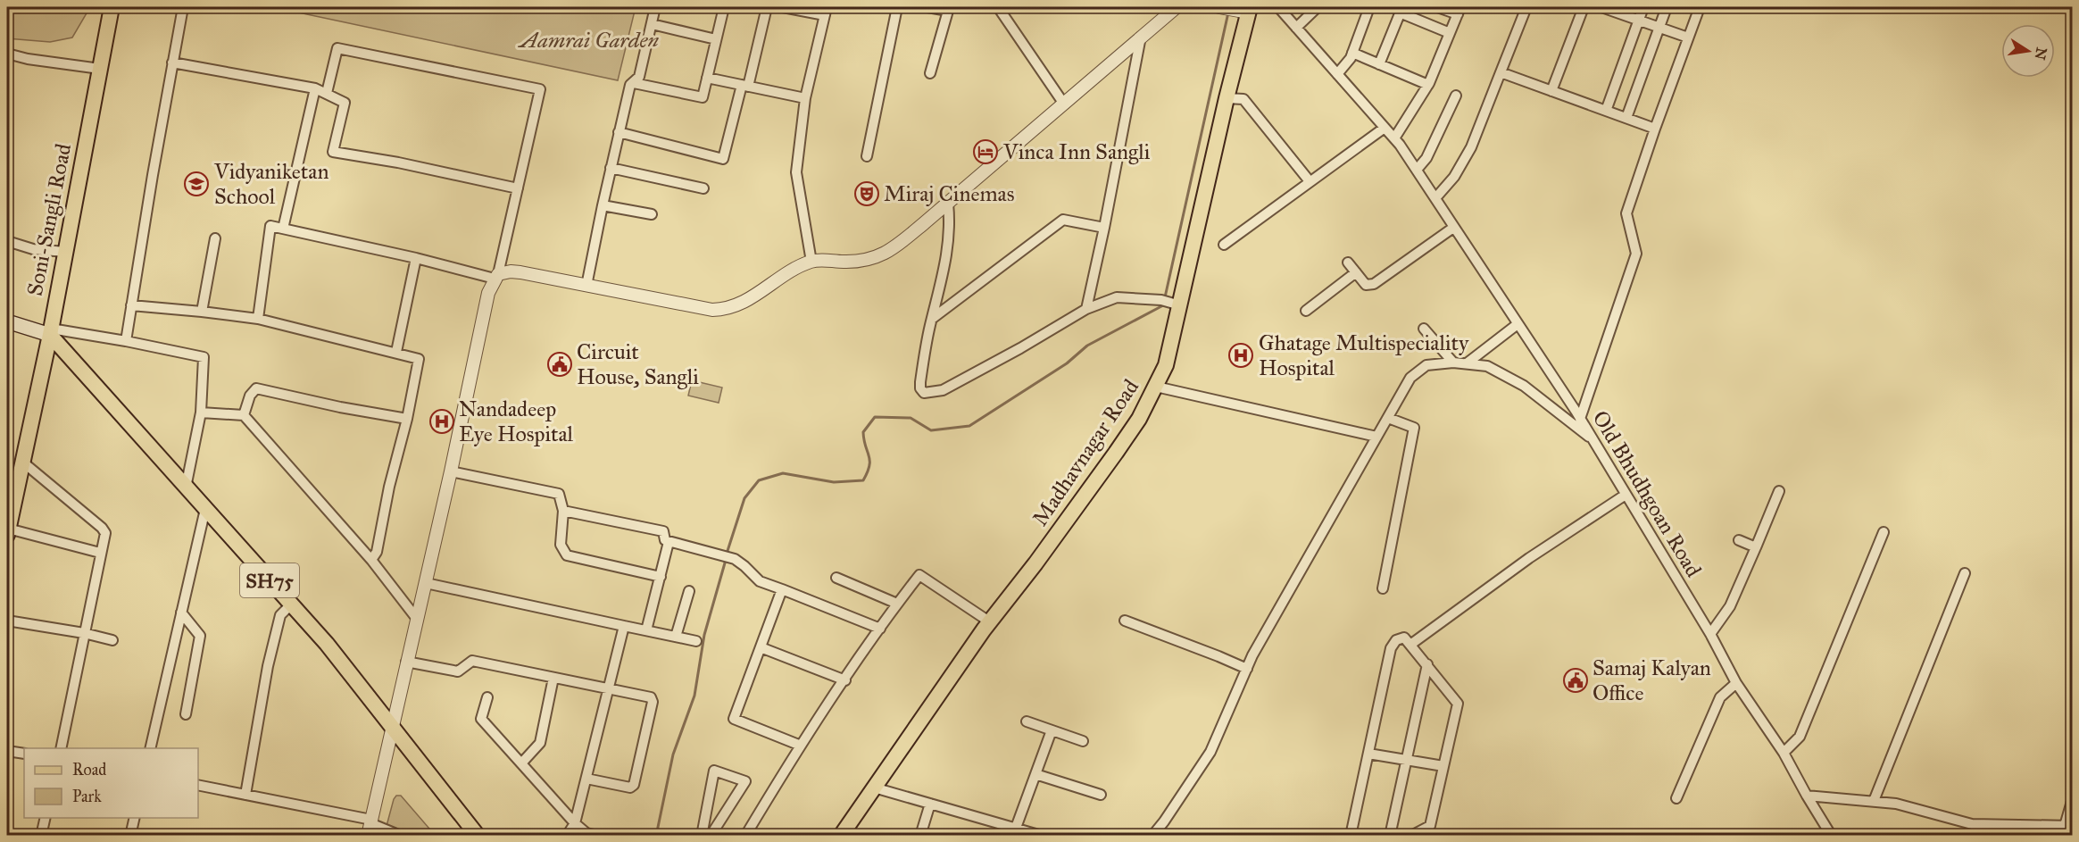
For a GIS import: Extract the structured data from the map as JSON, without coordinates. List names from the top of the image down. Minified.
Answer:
{"streets":{"main road":["Soni-Sangli Road","Madhavnagar Road","SH75"],"street":["Old Bhudhgoan Road"]},"crossings":[["Soni-Sangli Road","SH75"]],"parks":["Aamrai Garden"],"places":{"hotel":["Vinca Inn Sangli"],"school or university":["Vidyaniketan School"],"theatre":["Miraj Cinemas"],"hospital":["Ghatage Multispeciality Hospital","Nandadeep Eye Hospital"],"public building":["Circuit House, Sangli","Samaj Kalyan Office"]},"legend":["Road","Park"],"north":"right"}
